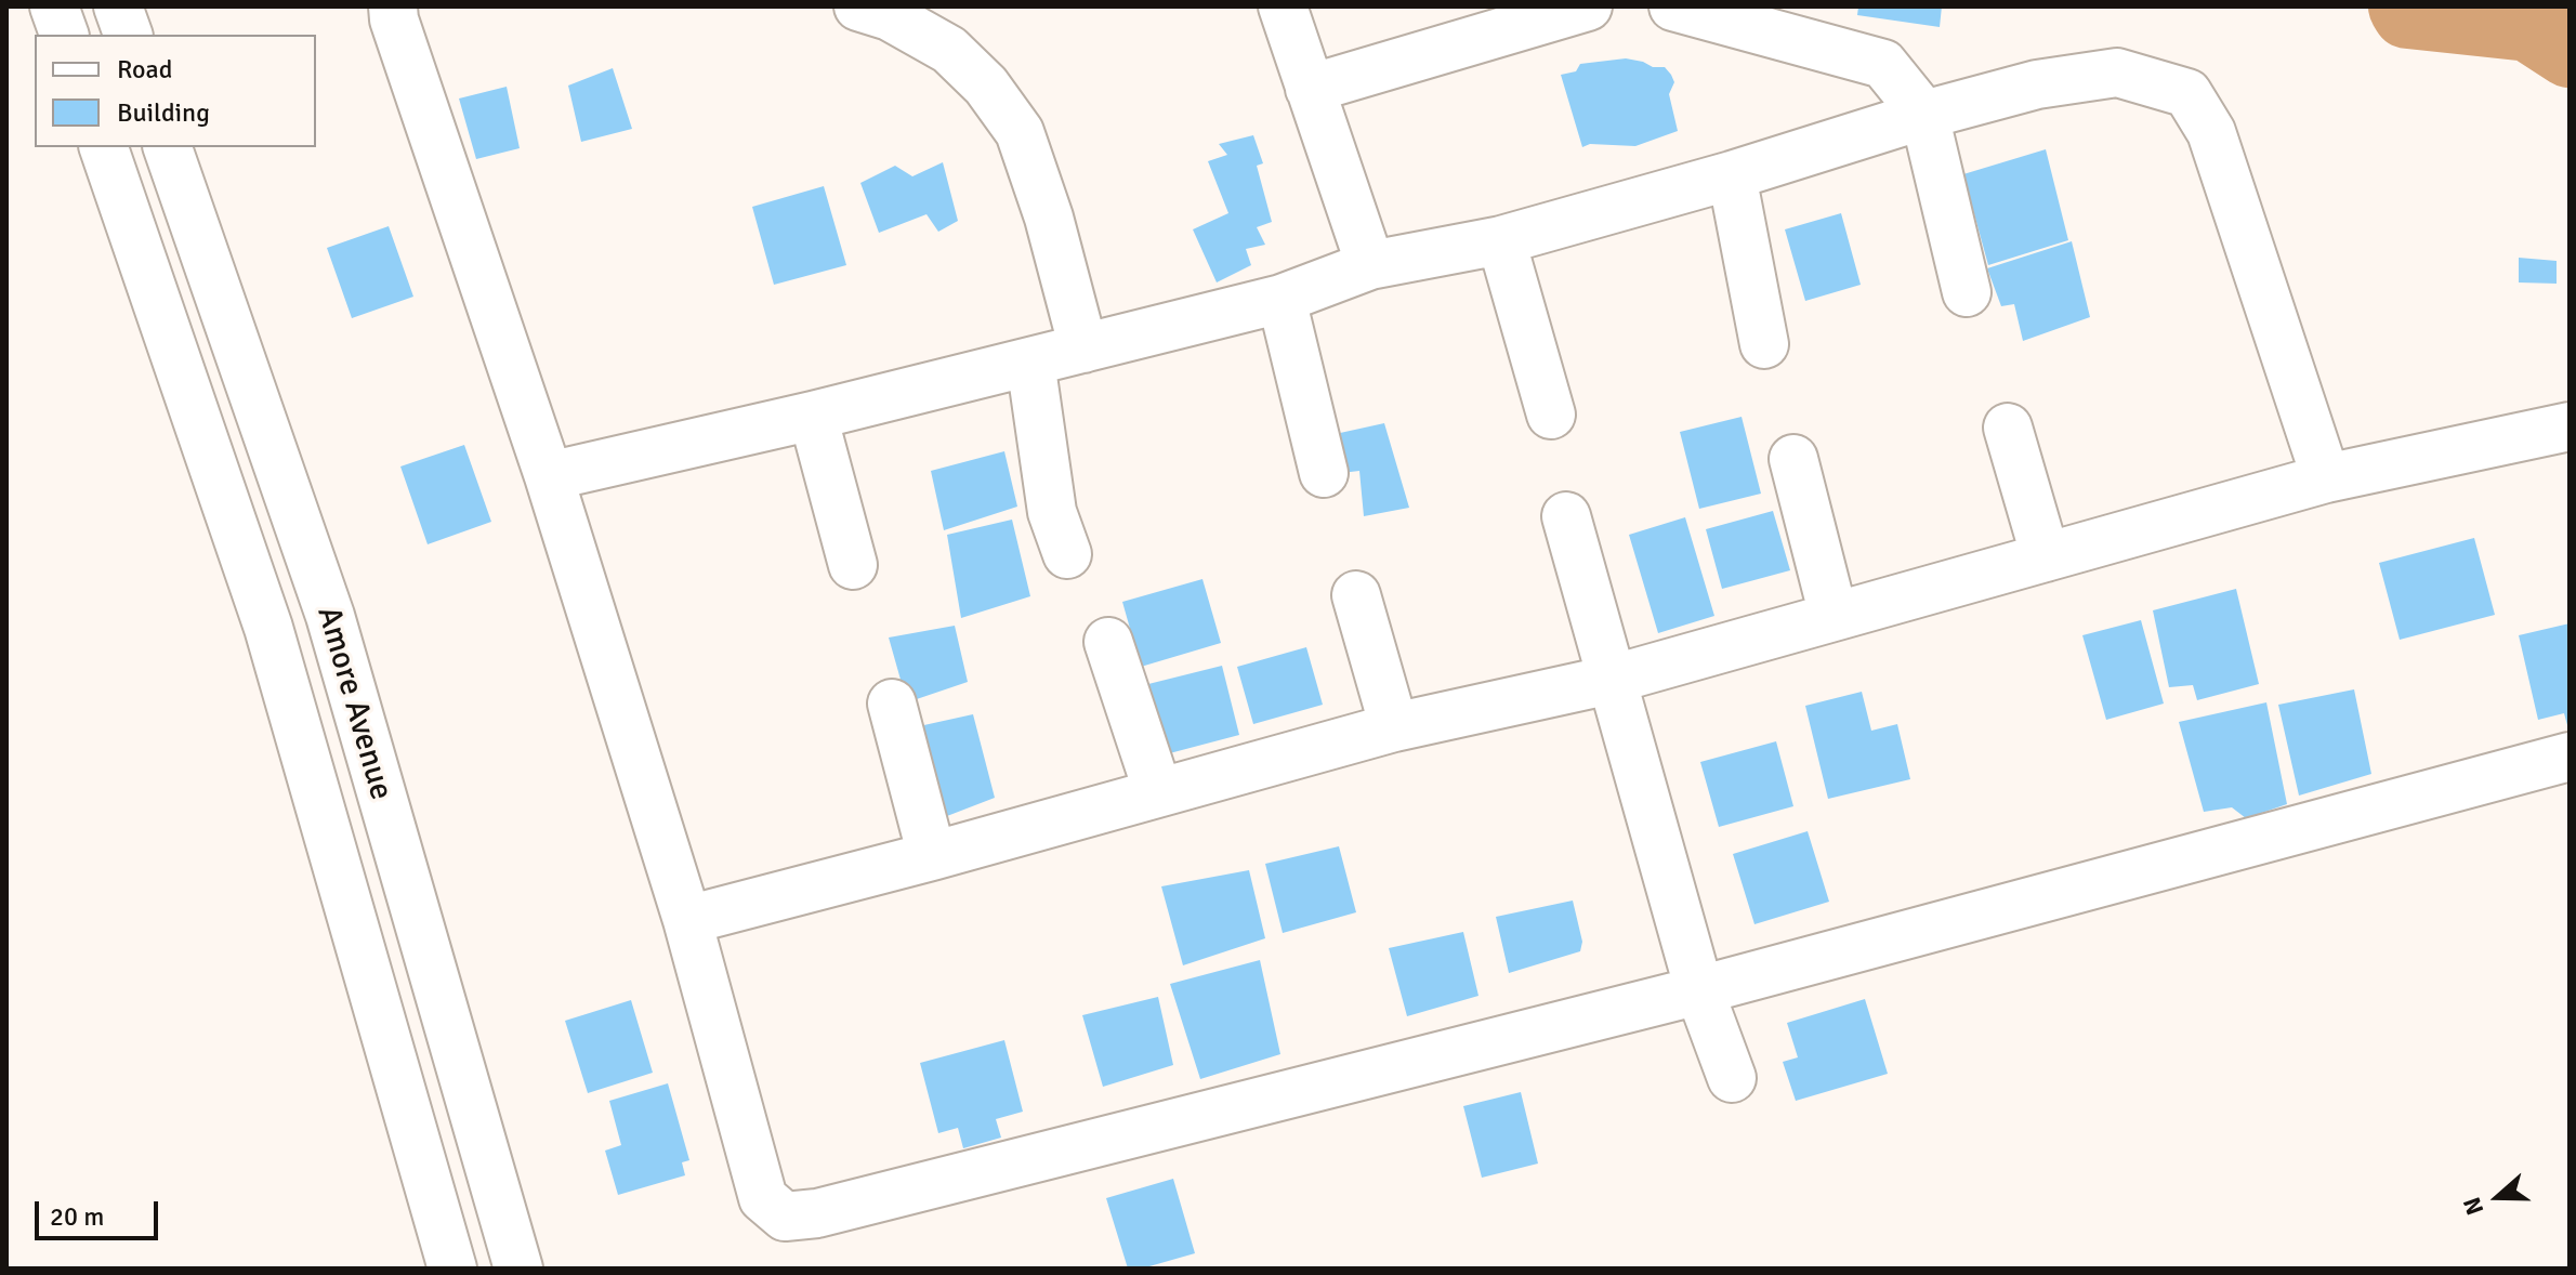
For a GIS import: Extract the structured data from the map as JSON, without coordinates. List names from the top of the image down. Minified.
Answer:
{"streets":{"street":["Amore Avenue"]},"legend":["Road","Building"],"scale_bar":"20 m","north":"left"}
